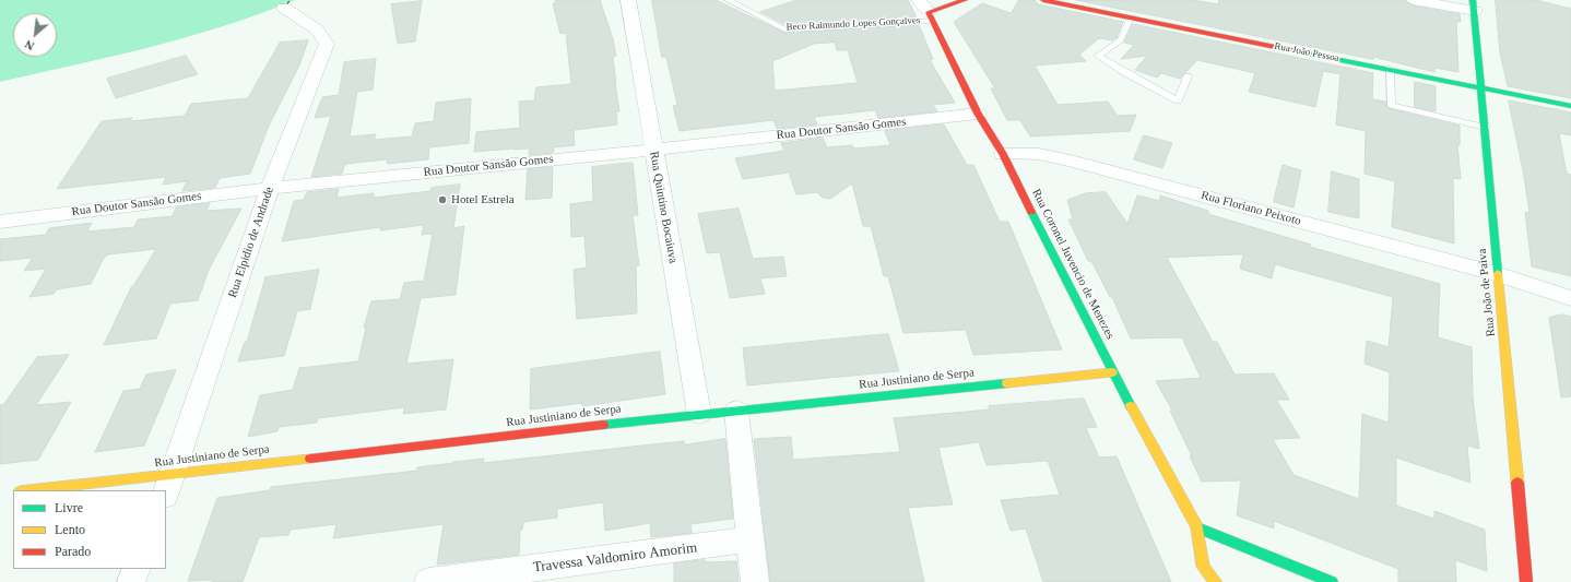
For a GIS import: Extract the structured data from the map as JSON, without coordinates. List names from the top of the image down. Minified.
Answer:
{"streets":{"street":["Rua João Pessoa","Rua Doutor Sansão Gomes","Rua Quintino Bocaiuva","Rua Floriano Peixoto","Rua Elpidio de Andrade","Rua Coronel Juvencio de Menezes","Rua João de Paiva","Rua Justiniano de Serpa","Travessa Valdomiro Amorim"],"lane":["Beco Raimundo Lopes Gonçalves"]},"crossings":[["Beco Raimundo Lopes Gonçalves","Rua Coronel Juvencio de Menezes"],["Rua João Pessoa","Rua João de Paiva"],["Rua Doutor Sansão Gomes","Rua Quintino Bocaiuva"],["Rua Doutor Sansão Gomes","Rua Elpidio de Andrade"],["Rua Doutor Sansão Gomes","Rua Coronel Juvencio de Menezes"],["Rua Quintino Bocaiuva","Rua Justiniano de Serpa"],["Rua Floriano Peixoto","Rua Coronel Juvencio de Menezes"],["Rua Floriano Peixoto","Rua João de Paiva"],["Rua Elpidio de Andrade","Rua Justiniano de Serpa"],["Rua Coronel Juvencio de Menezes","Rua Justiniano de Serpa"]],"places":["Hotel Estrela"],"legend":["Livre","Lento","Parado"],"north":"bottom left"}
